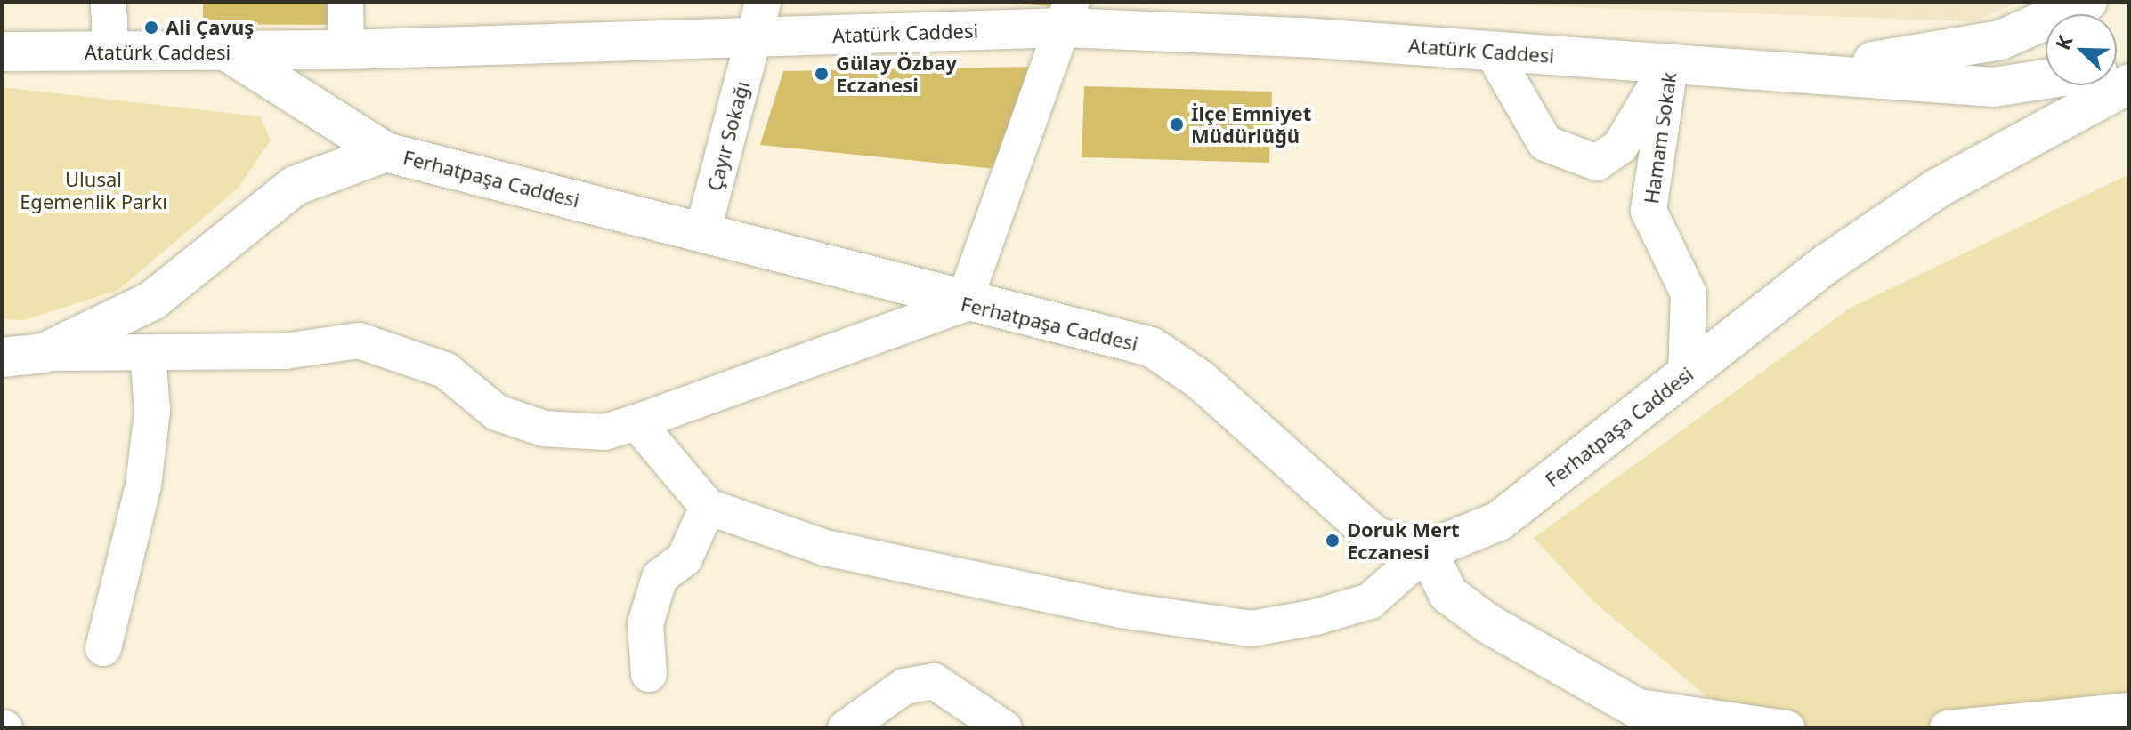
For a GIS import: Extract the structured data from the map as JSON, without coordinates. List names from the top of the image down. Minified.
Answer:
{"streets":{"main road":["Atatürk Caddesi","Ferhatpaşa Caddesi"],"street":["Çayır Sokağı","Hamam Sokak"]},"crossings":[["Atatürk Caddesi","Çayır Sokağı"],["Atatürk Caddesi","Hamam Sokak"],["Çayır Sokağı","Ferhatpaşa Caddesi"],["Hamam Sokak","Ferhatpaşa Caddesi"]],"parks":["Ulusal Egemenlik Parkı"],"places":["Ali Çavuş","Gülay Özbay Eczanesi","İlçe Emniyet Müdürlüğü","Doruk Mert Eczanesi"],"north":"top left"}
